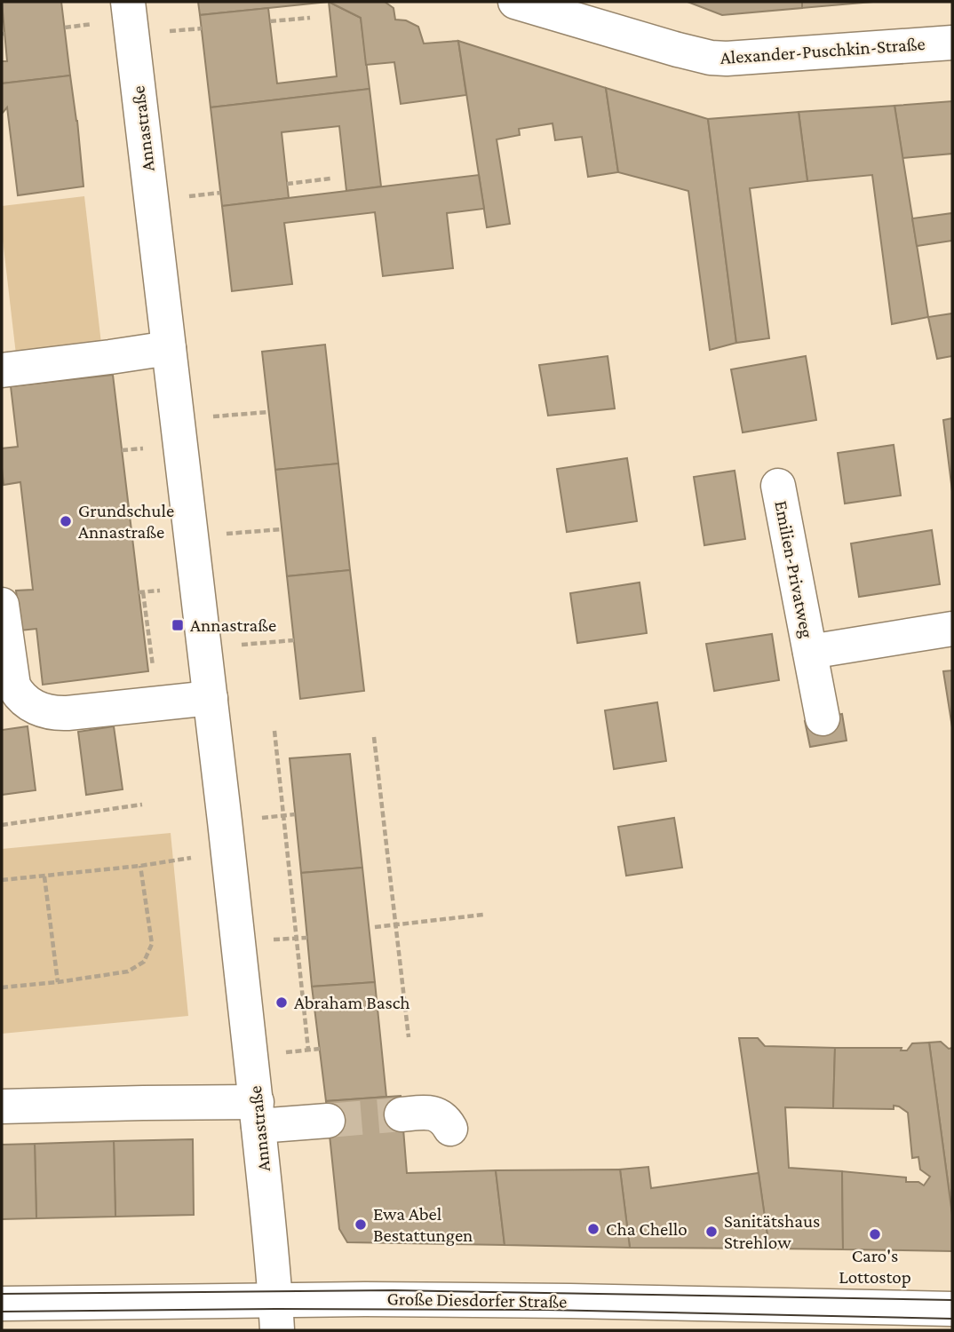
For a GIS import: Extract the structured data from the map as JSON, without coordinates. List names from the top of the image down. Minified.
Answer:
{"streets":{"street":["Alexander-Puschkin-Straße","Annastraße","Emilien-Privatweg","Große Diesdorfer Straße"]},"crossings":[["Annastraße","Große Diesdorfer Straße"]],"places":{"other":["Grundschule Annastraße","Abraham Basch","Ewa Abel Bestattungen","Cha Chello","Sanitätshaus Strehlow","Caro's Lottostop"],"transit":["Annastraße"]}}
